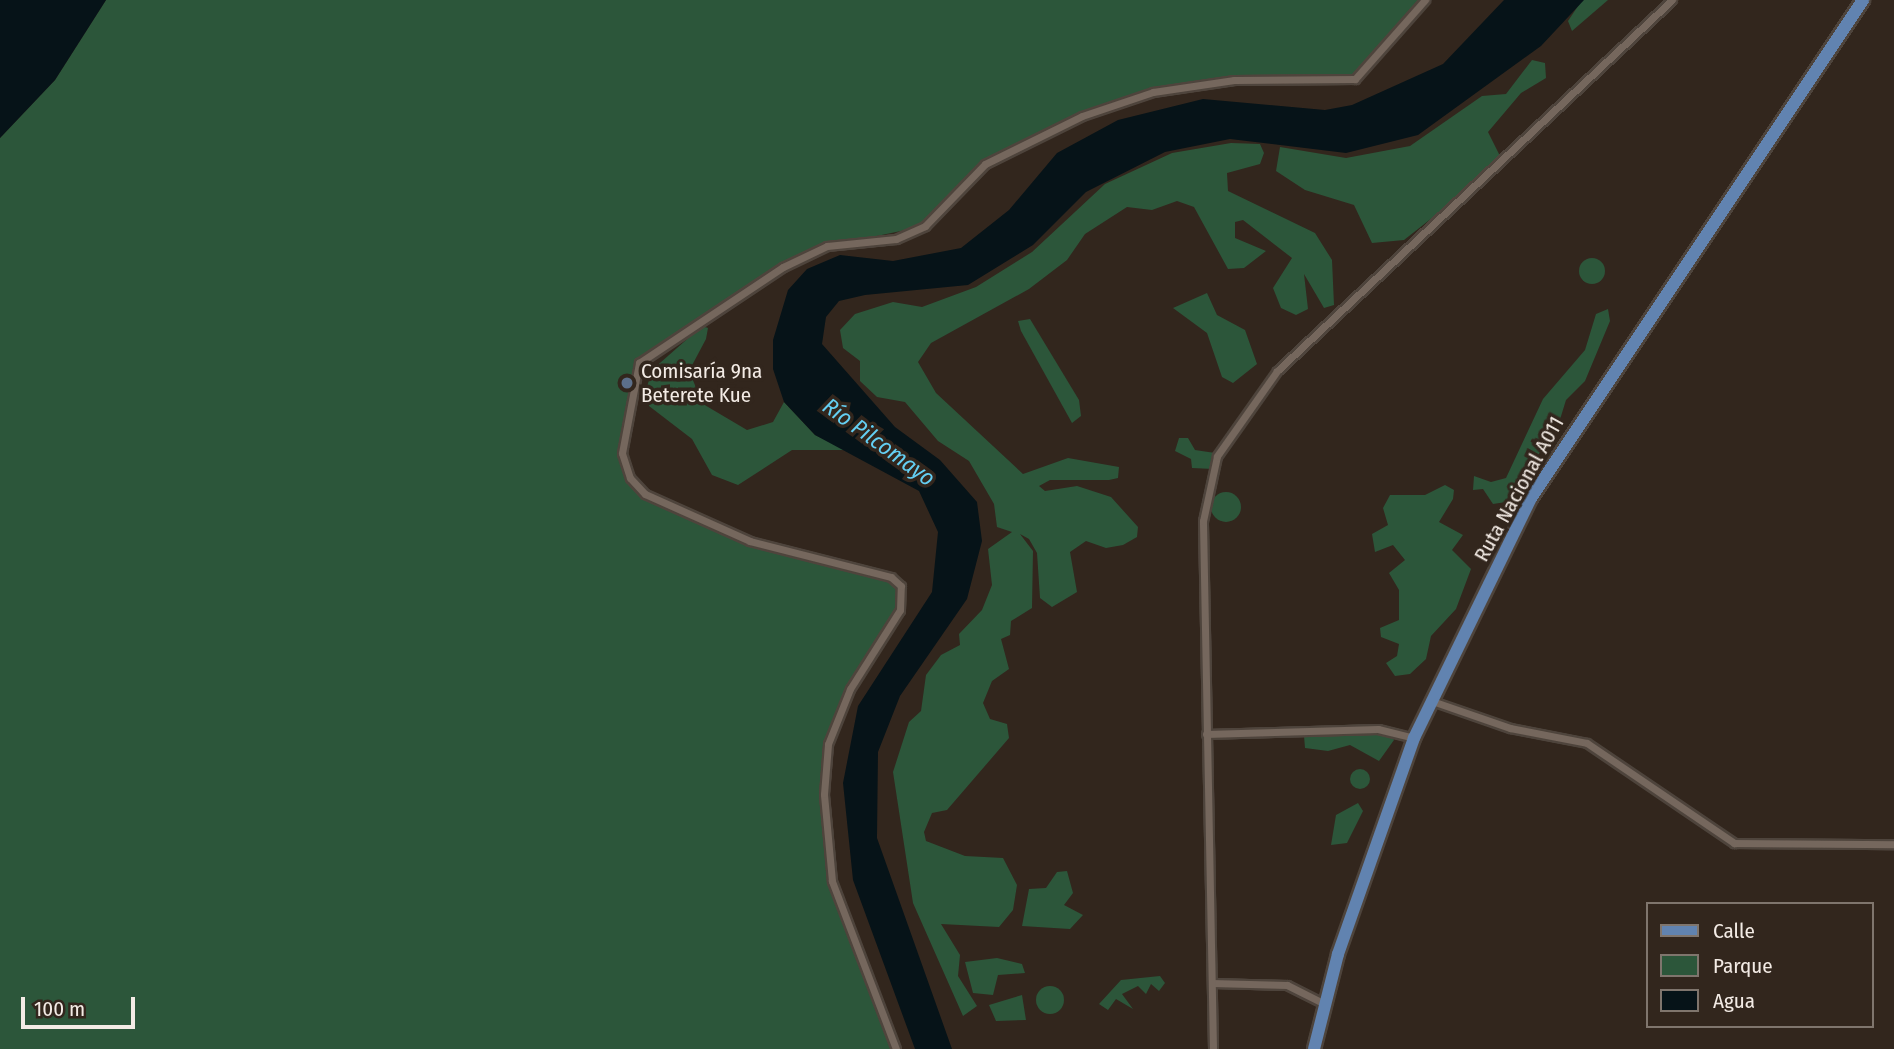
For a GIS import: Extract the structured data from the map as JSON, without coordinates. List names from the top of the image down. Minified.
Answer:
{"streets":{"main road":["Ruta Nacional A011"]},"water":["Río Pilcomayo"],"places":["Comisaría 9na Beterete Kue"],"legend":["Calle","Parque","Agua"],"scale_bar":"100 m"}
